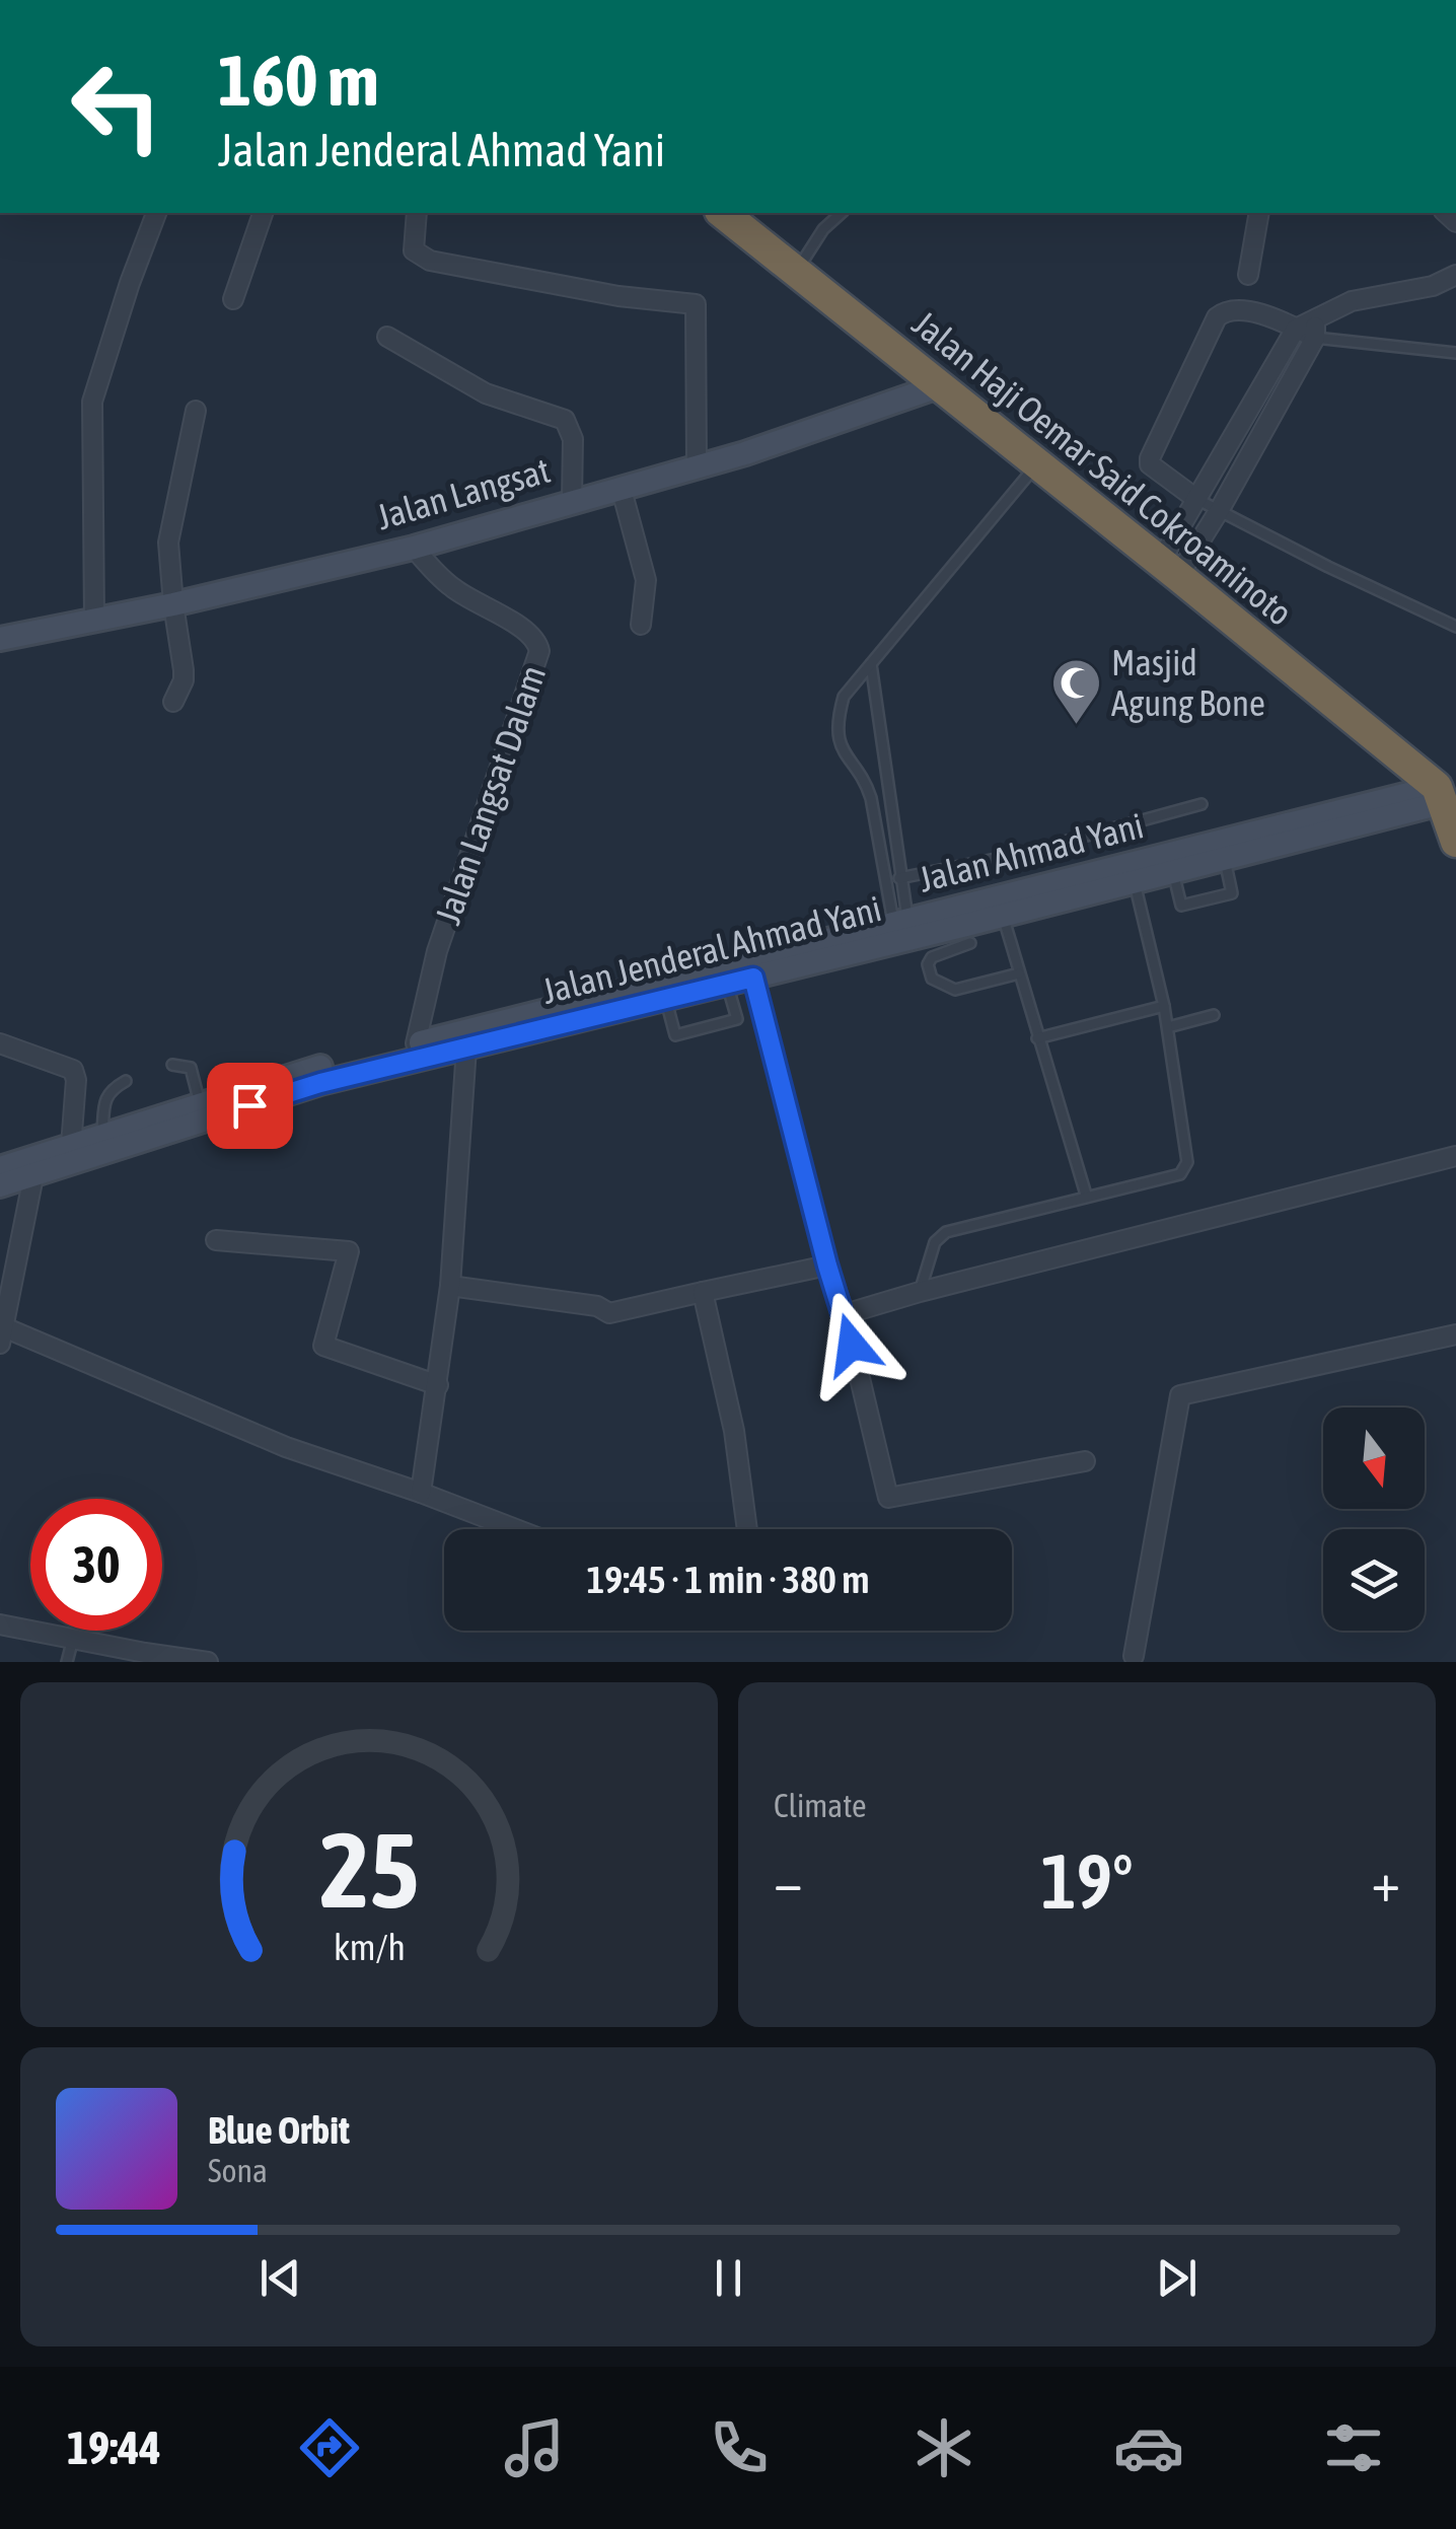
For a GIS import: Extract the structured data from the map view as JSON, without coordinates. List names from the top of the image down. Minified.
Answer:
{"streets":{"highway":["Jalan Haji Oemar Said Cokroaminoto"],"main road":["Jalan Langsat","Jalan Ahmad Yani","Jalan Jenderal Ahmad Yani"],"street":["Jalan Langsat Dalam"]},"crossings":[["Jalan Haji Oemar Said Cokroaminoto","Jalan Langsat"],["Jalan Haji Oemar Said Cokroaminoto","Jalan Ahmad Yani"],["Jalan Langsat","Jalan Langsat Dalam"],["Jalan Langsat Dalam","Jalan Ahmad Yani"],["Jalan Ahmad Yani","Jalan Jenderal Ahmad Yani"]],"places":{"mosque":["Masjid Agung Bone"]},"north":"bottom","page":{"turn":["160 m","Jalan Jenderal Ahmad Yani"],"limit":"30","trip":"19:45 · 1 min · 380 m","tile":"Climate","heat":["−","19°","+"],"song":["Blue Orbit","Sona"],"tabs":"19:44","gauge":["25","km/h"]}}
